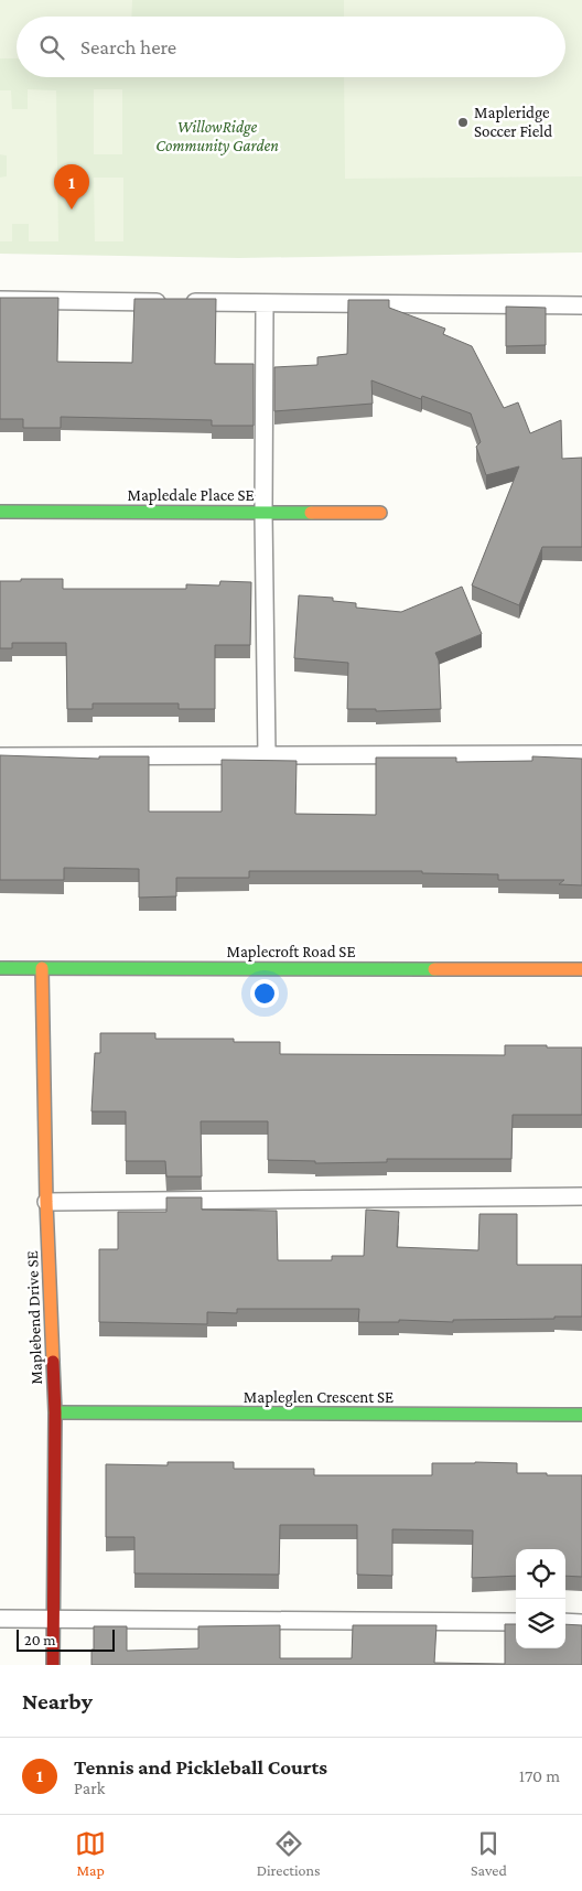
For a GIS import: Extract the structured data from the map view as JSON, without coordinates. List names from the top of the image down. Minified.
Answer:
{"streets":{"street":["Mapledale Place SE","Maplecroft Road SE","Maplebend Drive SE","Mapleglen Crescent SE"]},"crossings":[["Maplecroft Road SE","Maplebend Drive SE"],["Maplebend Drive SE","Mapleglen Crescent SE"]],"parks":["WillowRidge Community Garden"],"places":["Mapleridge Soccer Field"],"scale_bar":"20 m","page":{"search":"Search here","pins":"1","scale":"20 m","heading":"Nearby","list":[{"mark":"1","name":"Tennis and Pickleball Courts","note":"Park","value":"170 m"}],"nav":["Map","Directions","Saved"]}}
